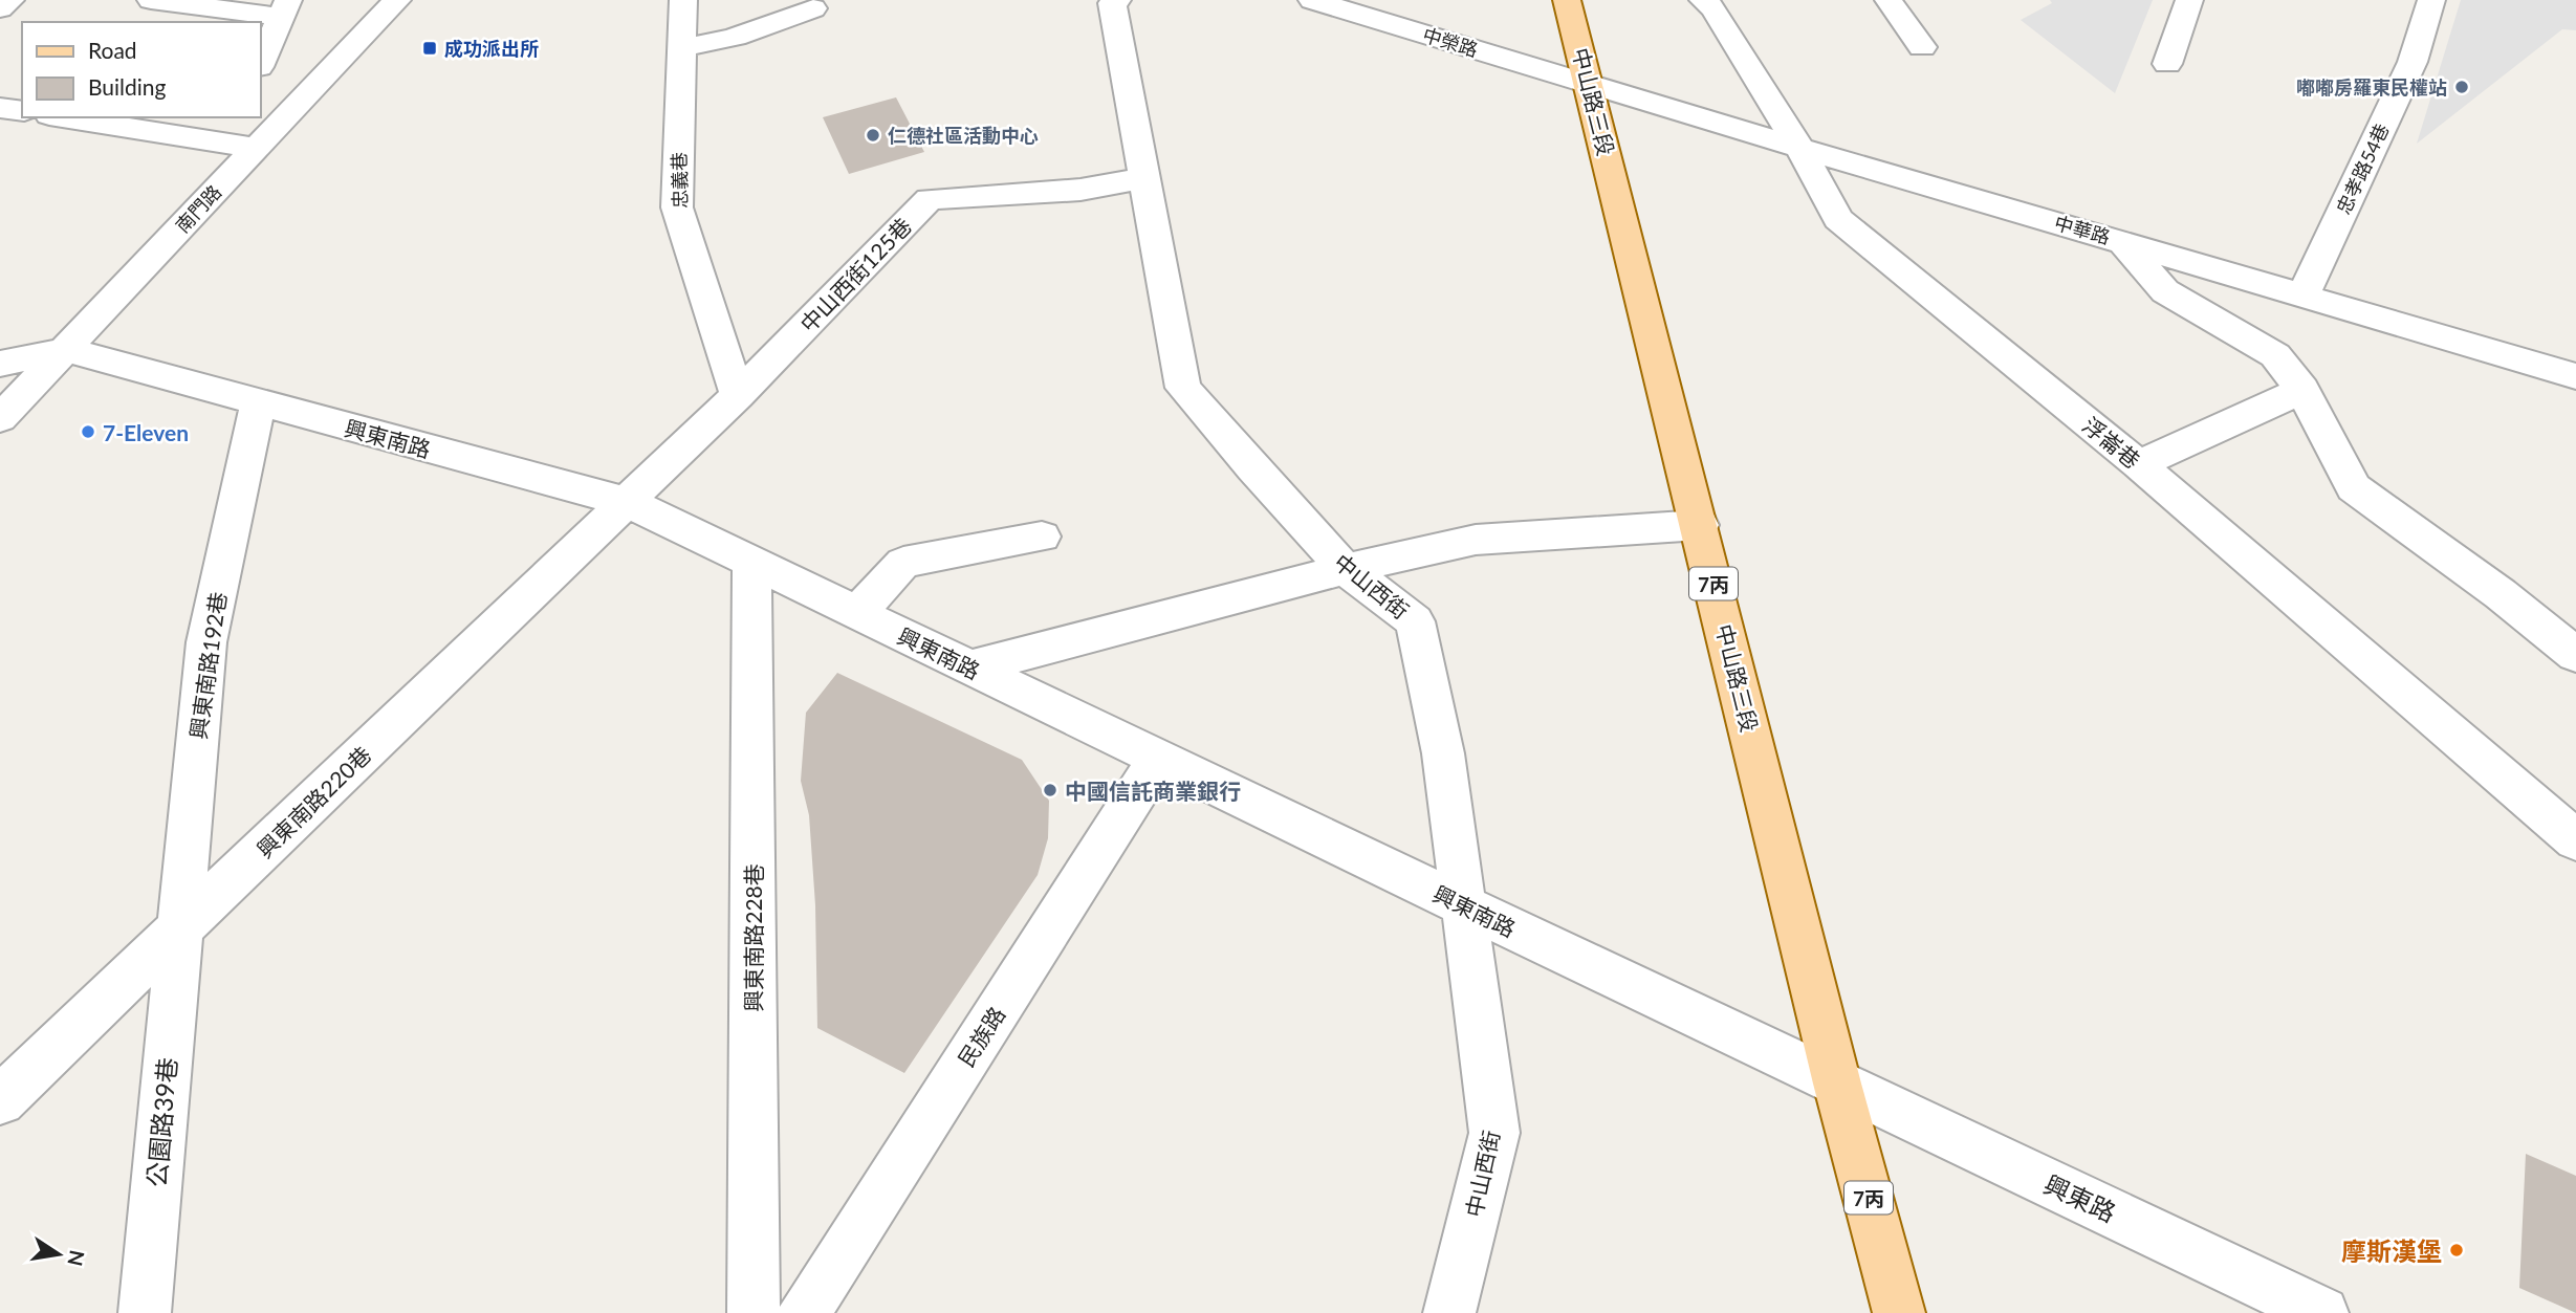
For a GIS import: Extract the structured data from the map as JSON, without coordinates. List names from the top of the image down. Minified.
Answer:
{"streets":{"main road":["中山路三段","7丙"],"street":["中榮路","忠孝路54巷","忠義巷","南門路","中華路","中山西街125巷","興東南路","浮崙巷","中山西街","興東南路192巷","興東南路220巷","興東南路228巷","民族路","公園路39巷","興東路"]},"crossings":[["中榮路","中山路三段"],["中榮路","中華路"],["中山路三段","中華路"],["中山路三段","興東南路"],["中山路三段","興東路"],["忠孝路54巷","中華路"],["忠義巷","中山西街125巷"],["南門路","興東南路"],["中華路","浮崙巷"],["中山西街125巷","興東南路"],["中山西街125巷","中山西街"],["中山西街125巷","興東南路220巷"],["興東南路","中山西街"],["興東南路","興東南路192巷"],["興東南路","興東南路220巷"],["興東南路","興東南路228巷"],["興東南路","民族路"],["興東南路","興東路"],["興東南路192巷","興東南路220巷"],["興東南路192巷","公園路39巷"],["興東南路220巷","公園路39巷"]],"places":{"transit":["成功派出所"],"other":["嘟嘟房羅東民權站","仁德社區活動中心","7-Eleven","中國信託商業銀行","摩斯漢堡"]},"legend":["Road","Building"],"north":"right"}
